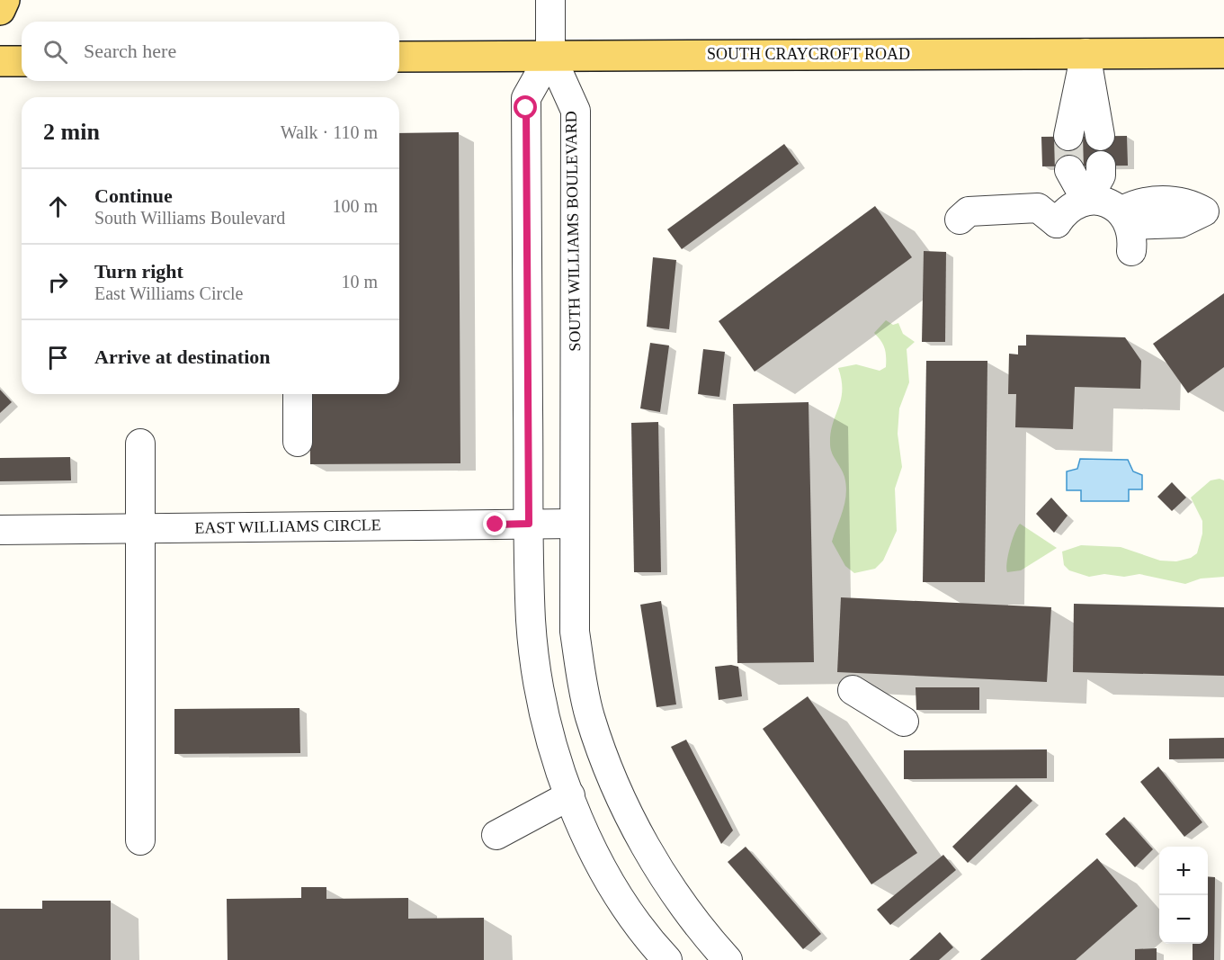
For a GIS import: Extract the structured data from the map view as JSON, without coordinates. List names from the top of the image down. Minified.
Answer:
{"streets":{"main road":["SOUTH CRAYCROFT ROAD"],"street":["SOUTH WILLIAMS BOULEVARD","EAST WILLIAMS CIRCLE"]},"crossings":[["SOUTH CRAYCROFT ROAD","SOUTH WILLIAMS BOULEVARD"],["SOUTH WILLIAMS BOULEVARD","EAST WILLIAMS CIRCLE"]],"page":{"search":"Search here","heading":["2 min","Walk · 110 m"],"list":[["Continue","South Williams Boulevard","100 m"],["Turn right","East Williams Circle","10 m"],"Arrive at destination"],"map_buttons":["+","−"]}}
